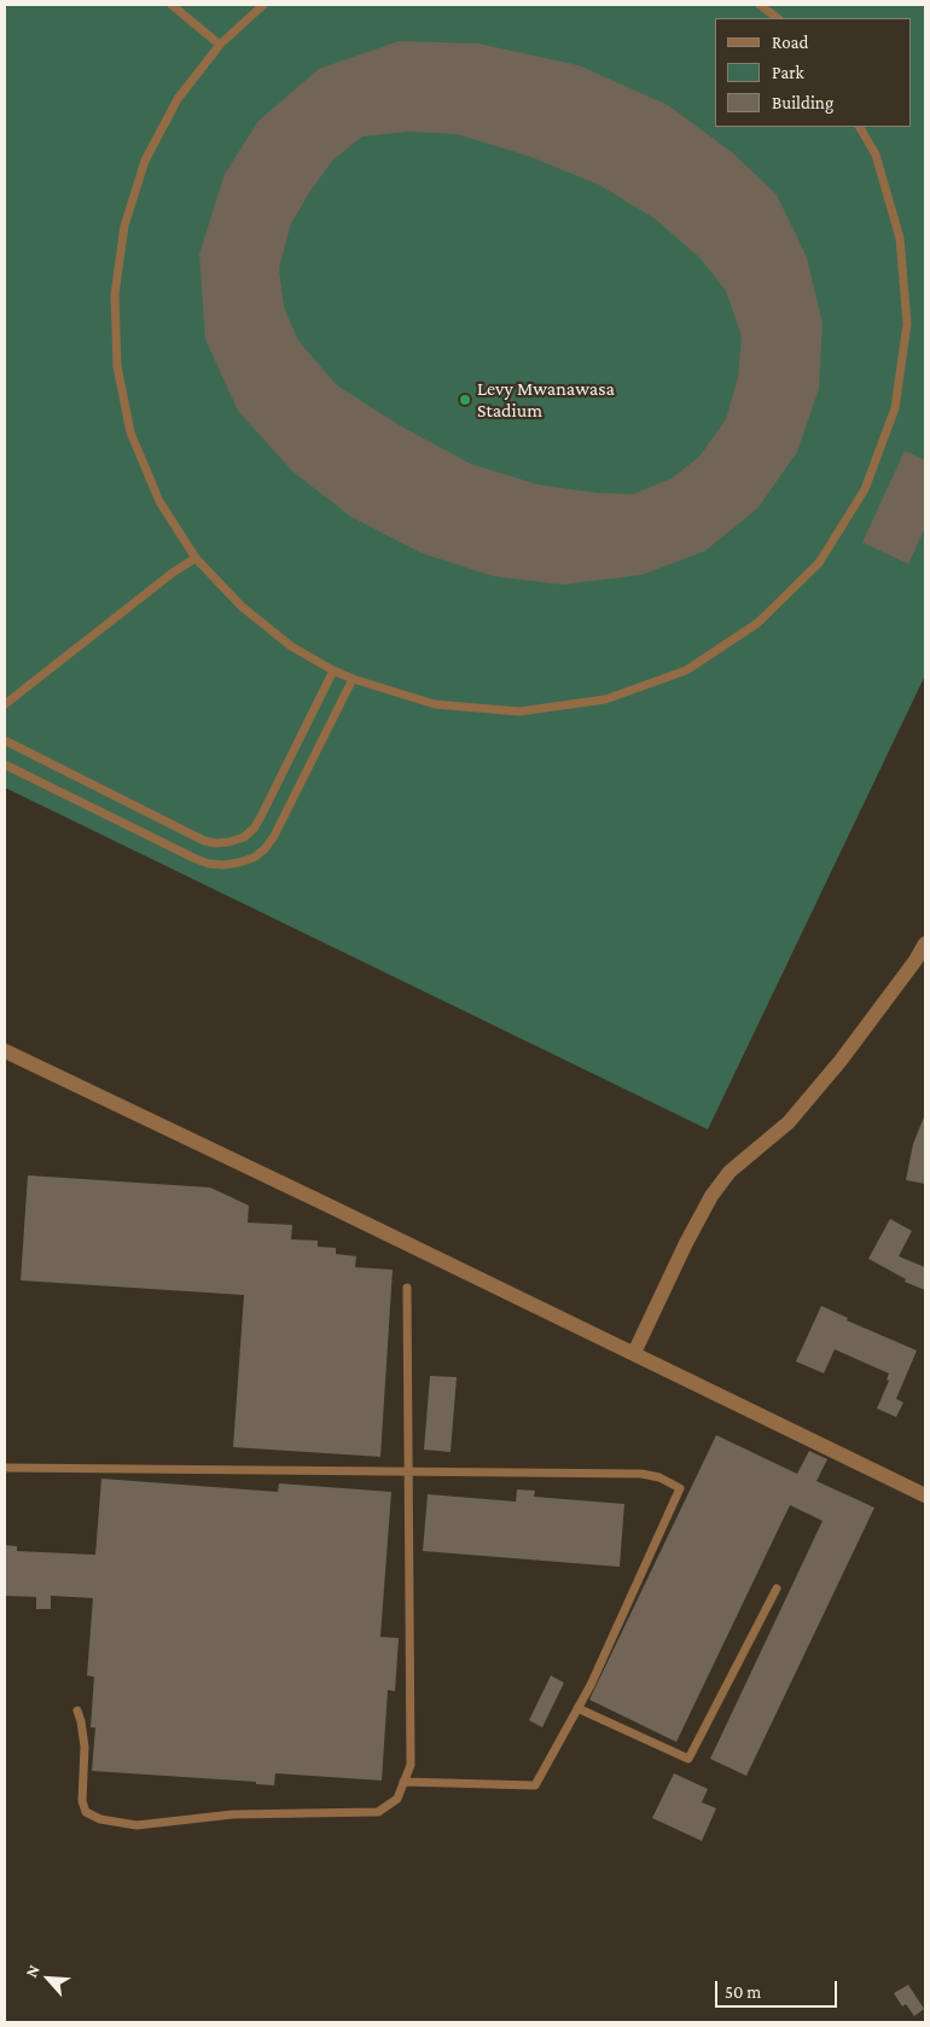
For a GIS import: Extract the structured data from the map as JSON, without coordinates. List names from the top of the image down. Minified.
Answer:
{"places":["Levy Mwanawasa Stadium"],"legend":["Road","Park","Building"],"scale_bar":"50 m","north":"top left"}
